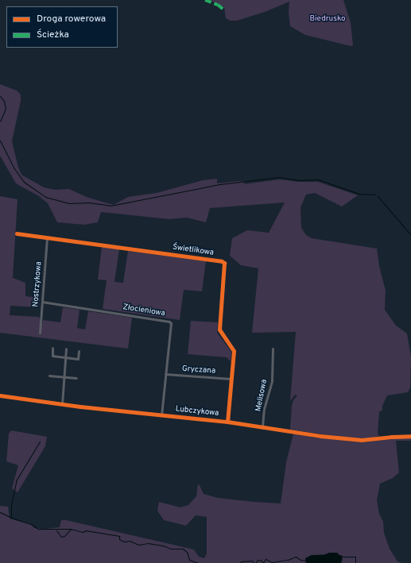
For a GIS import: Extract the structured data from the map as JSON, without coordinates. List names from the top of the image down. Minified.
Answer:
{"streets":{"street":["Świetlikowa","Nostrzykowa","Złocieniowa","Gryczana","Melisowa","Lubczykowa"]},"crossings":[["Świetlikowa","Nostrzykowa"],["Świetlikowa","Gryczana"],["Świetlikowa","Lubczykowa"],["Nostrzykowa","Złocieniowa"],["Złocieniowa","Gryczana"],["Złocieniowa","Lubczykowa"],["Melisowa","Lubczykowa"]],"parks":["Biedrusko"],"legend":["Droga rowerowa","Ścieżka"]}
